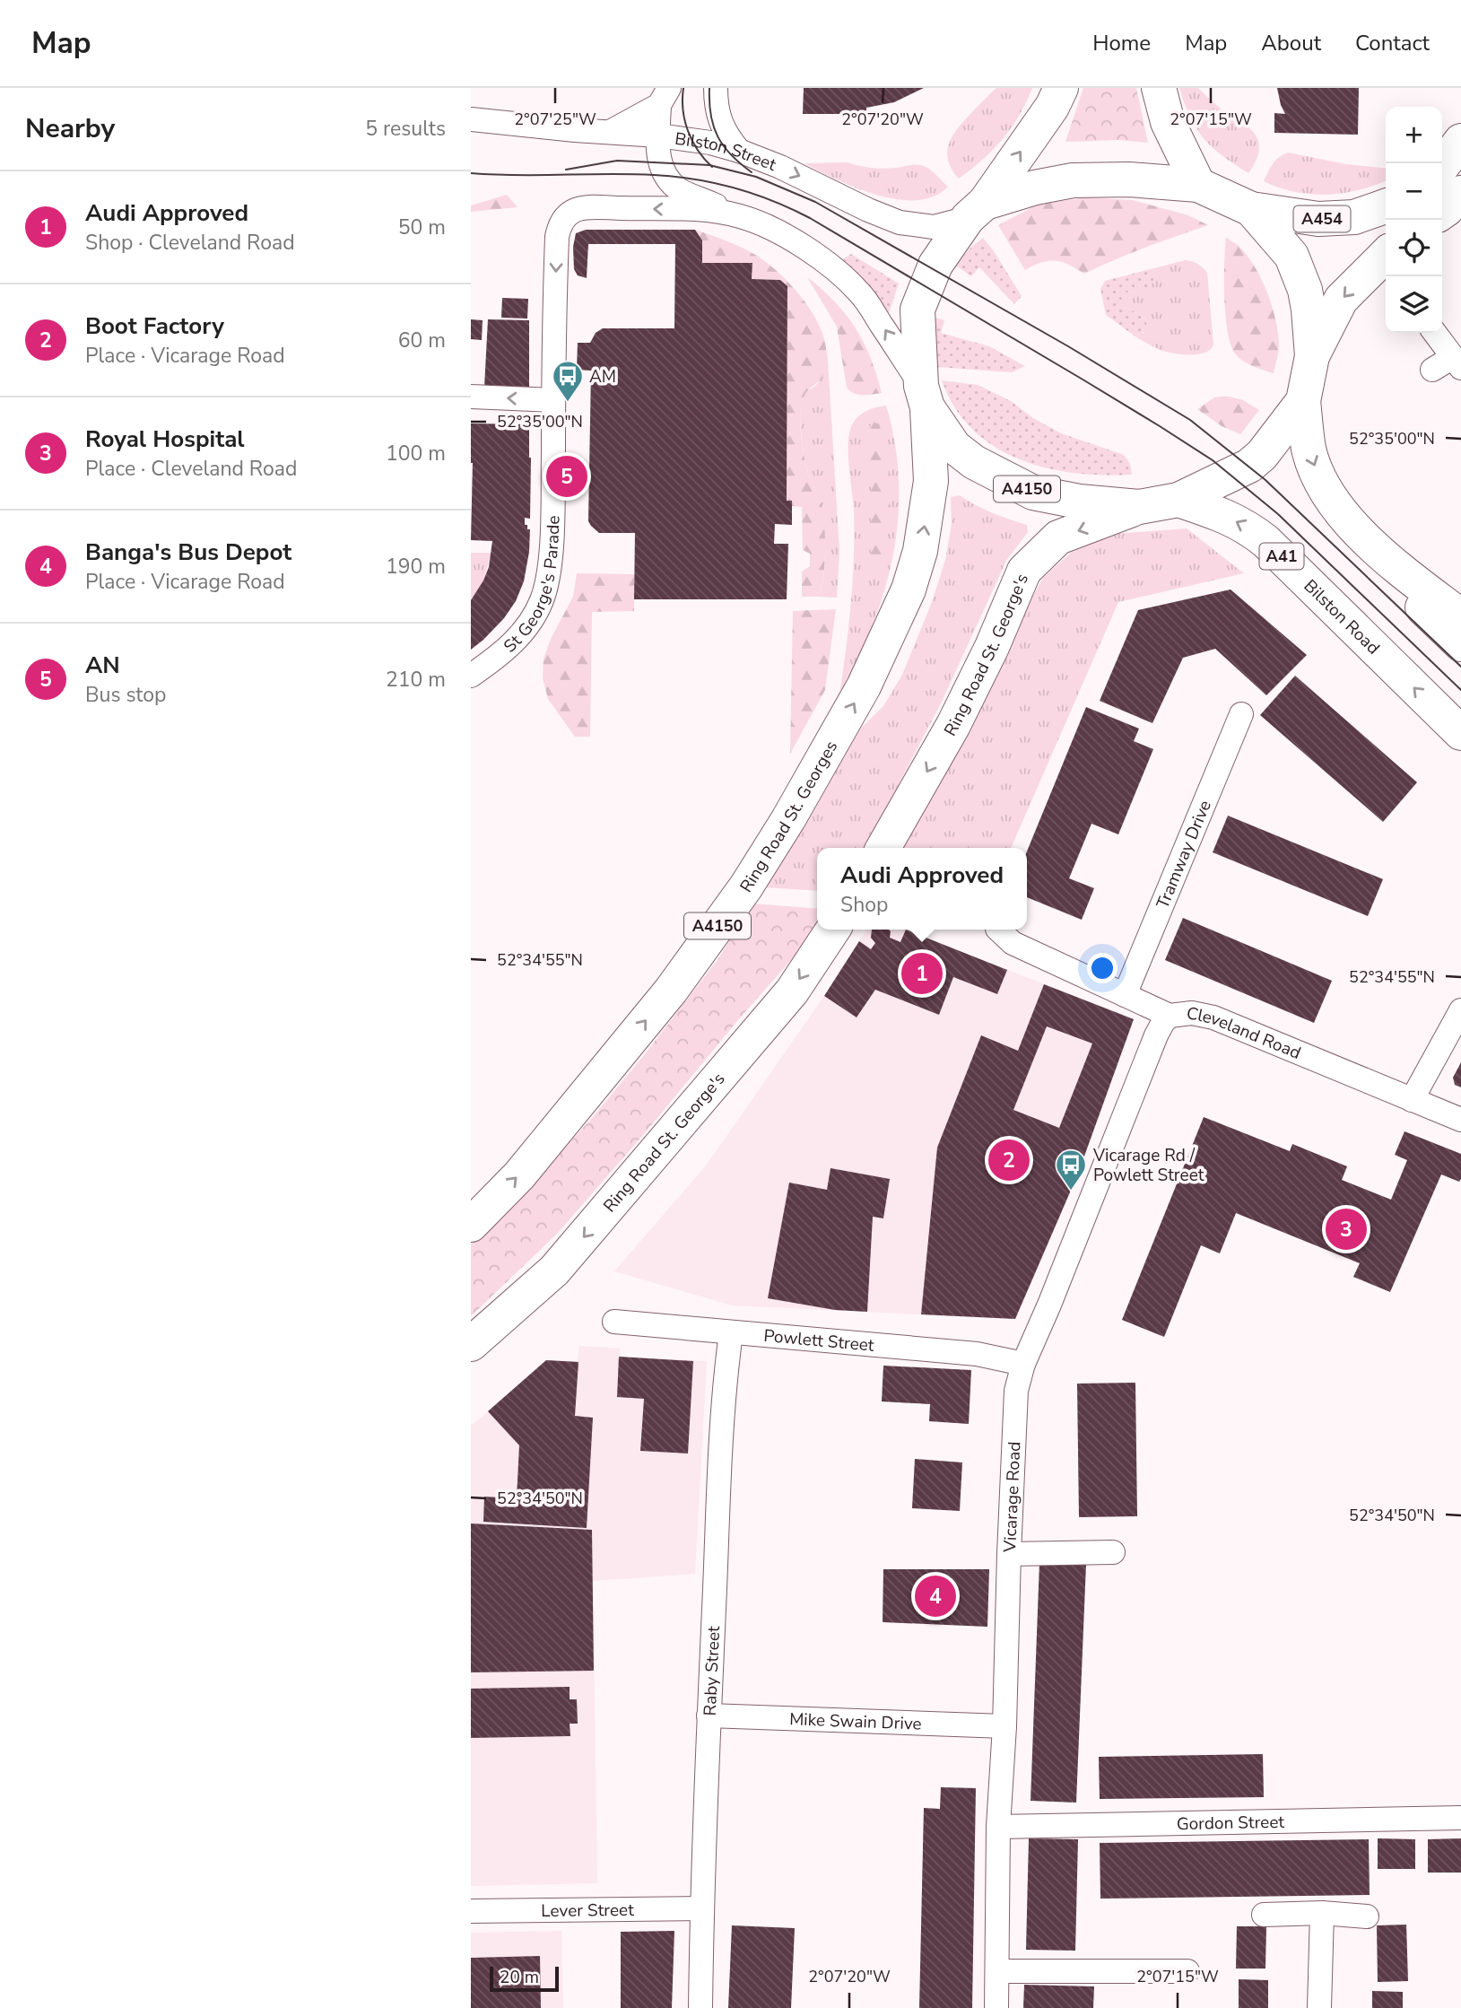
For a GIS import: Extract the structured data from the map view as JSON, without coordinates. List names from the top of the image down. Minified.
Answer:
{"streets":{"highway":["A454","A4150","A41","Bilston Road","Ring Road St. George's","Ring Road St. Georges"],"street":["Bilston Street","St George's Parade","Tramway Drive","Cleveland Road","Powlett Street","Vicarage Road","Raby Street","Mike Swain Drive","Gordon Street","Lever Street"]},"crossings":[["Bilston Street","A4150"],["A454","A4150"],["A4150","Bilston Road"],["A4150","Ring Road St. George's"],["A4150","Ring Road St. Georges"],["Tramway Drive","Cleveland Road"],["Cleveland Road","Vicarage Road"],["Powlett Street","Vicarage Road"],["Powlett Street","Raby Street"],["Vicarage Road","Mike Swain Drive"],["Vicarage Road","Gordon Street"],["Raby Street","Mike Swain Drive"],["Raby Street","Lever Street"]],"one_way":["Bilston Street","Ring Road St. George's","Ring Road St. Georges"],"places":{"bus stop":["AM","Vicarage Rd / Powlett Street"]},"scale_bar":"20 m","page":{"header":"Map","nav":["Home","Map","About","Contact"],"heading":["Nearby","5 results"],"map_buttons":["+","−"],"list":[{"mark":"1","name":"Audi Approved","note":"Shop · Cleveland Road","value":"50 m"},{"mark":"2","name":"Boot Factory","note":"Place · Vicarage Road","value":"60 m"},{"mark":"3","name":"Royal Hospital","note":"Place · Cleveland Road","value":"100 m"},{"mark":"4","name":"Banga's Bus Depot","note":"Place · Vicarage Road","value":"190 m"},{"mark":"5","name":"AN","note":"Bus stop","value":"210 m"}],"pins":["5","1","2","3","4"],"popup":["Audi Approved","Shop"],"scale":"20 m"},"coordinates":["2°07'25\"W","2°07'20\"W","2°07'15\"W","52°35'00\"N","52°34'55\"N","52°34'50\"N"]}
